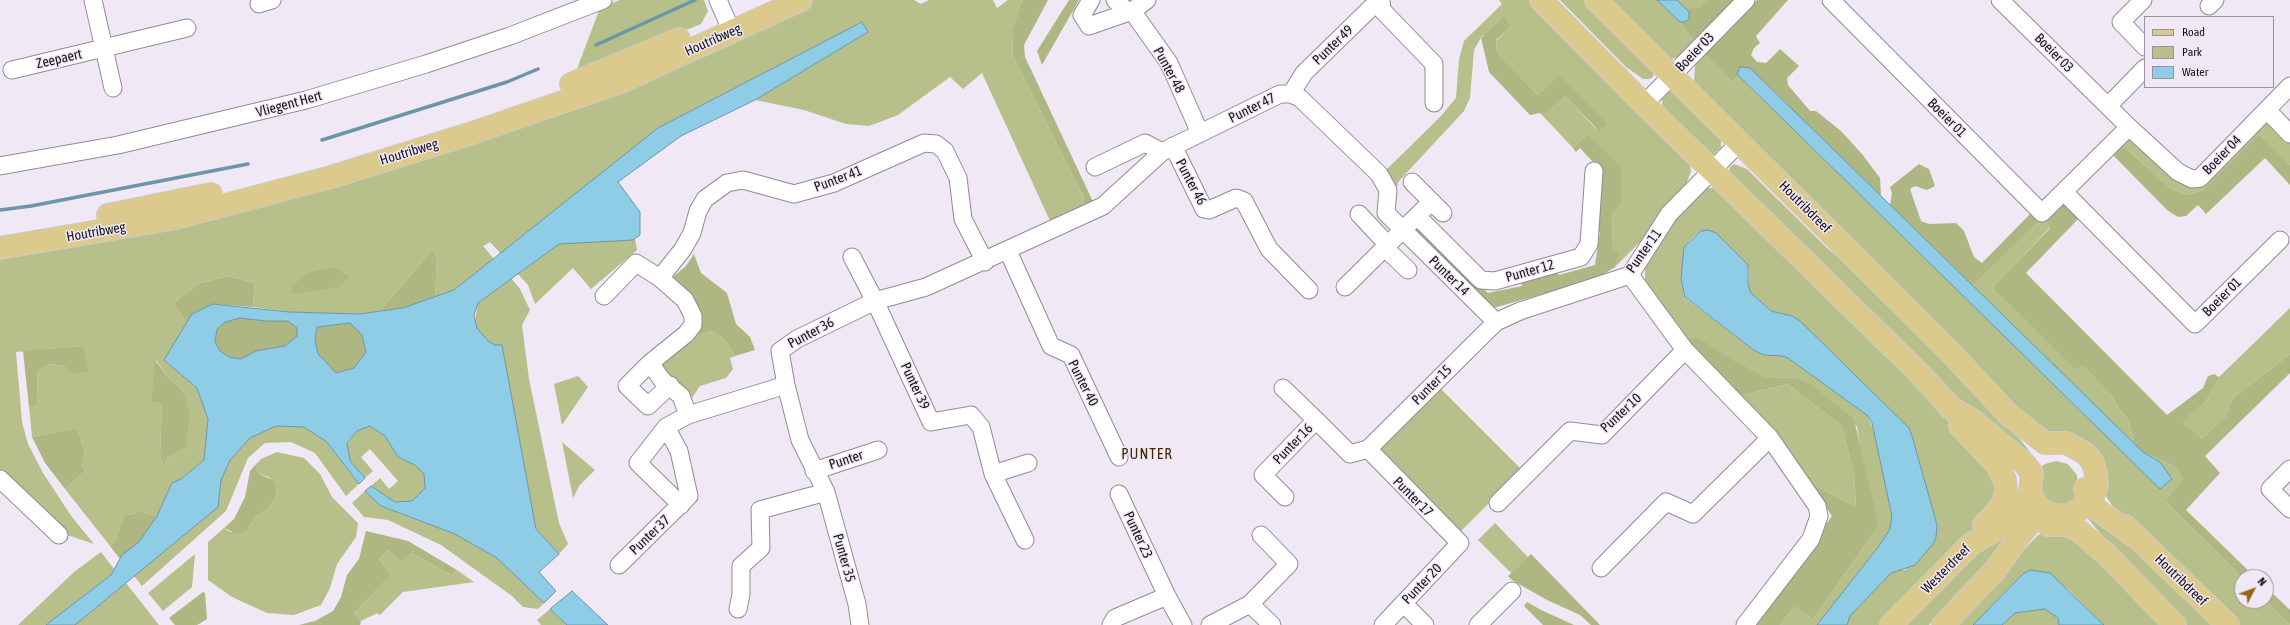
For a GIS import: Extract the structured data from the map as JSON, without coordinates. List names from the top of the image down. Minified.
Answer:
{"streets":{"main road":["Houtribweg","Houtribdreef","Westerdreef"],"street":["Punter 49","Boeier 03","Zeepaert","Punter 48","Vliegent Hert","Punter 47","Boeier 01","Boeier 04","Punter 41","Punter 46","Punter 11","Punter 12","Punter 14","Punter 36","Punter 40","Punter 15","Punter 39","Punter 10","Punter 16","Punter","Punter 17","Punter 37","Punter 23","Punter 35","Punter 20"]},"crossings":[["Punter 49","Punter 47"],["Boeier 03","Boeier 01"],["Boeier 03","Boeier 04"],["Boeier 03","Houtribdreef"],["Punter 48","Punter 47"],["Punter 47","Punter 46"],["Punter 47","Punter 14"],["Punter 47","Punter 40"],["Boeier 01","Boeier 04"],["Houtribdreef","Punter 11"],["Houtribdreef","Westerdreef"],["Punter 11","Punter 14"],["Punter 11","Punter 15"],["Punter 14","Punter 15"],["Punter 36","Punter 39"],["Punter 36","Punter"],["Punter 36","Punter 35"],["Punter 15","Punter 16"],["Punter 15","Punter 17"],["Punter 16","Punter 17"],["Punter","Punter 35"],["Punter 17","Punter 20"]],"districts":["PUNTER"],"legend":["Road","Park","Water"],"north":"top right"}
